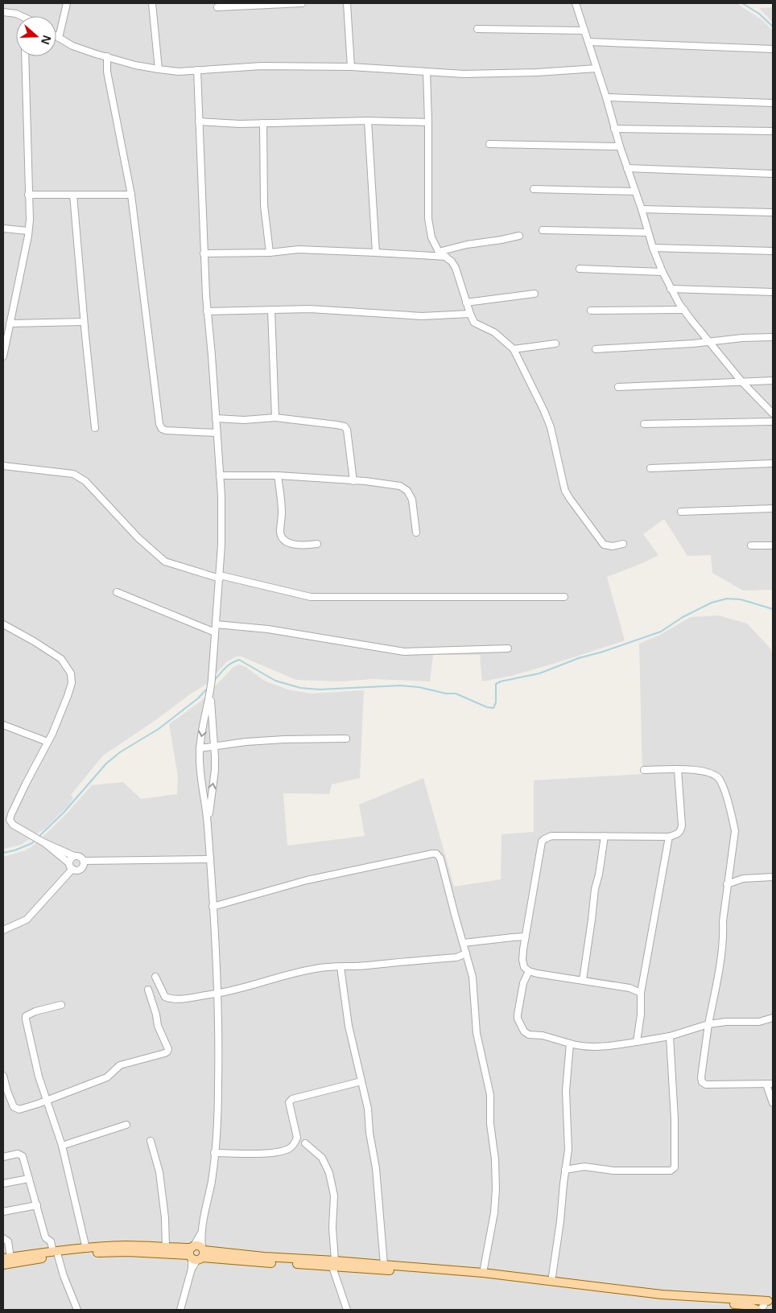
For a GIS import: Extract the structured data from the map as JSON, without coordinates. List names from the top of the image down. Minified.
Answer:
{"north":"right"}
